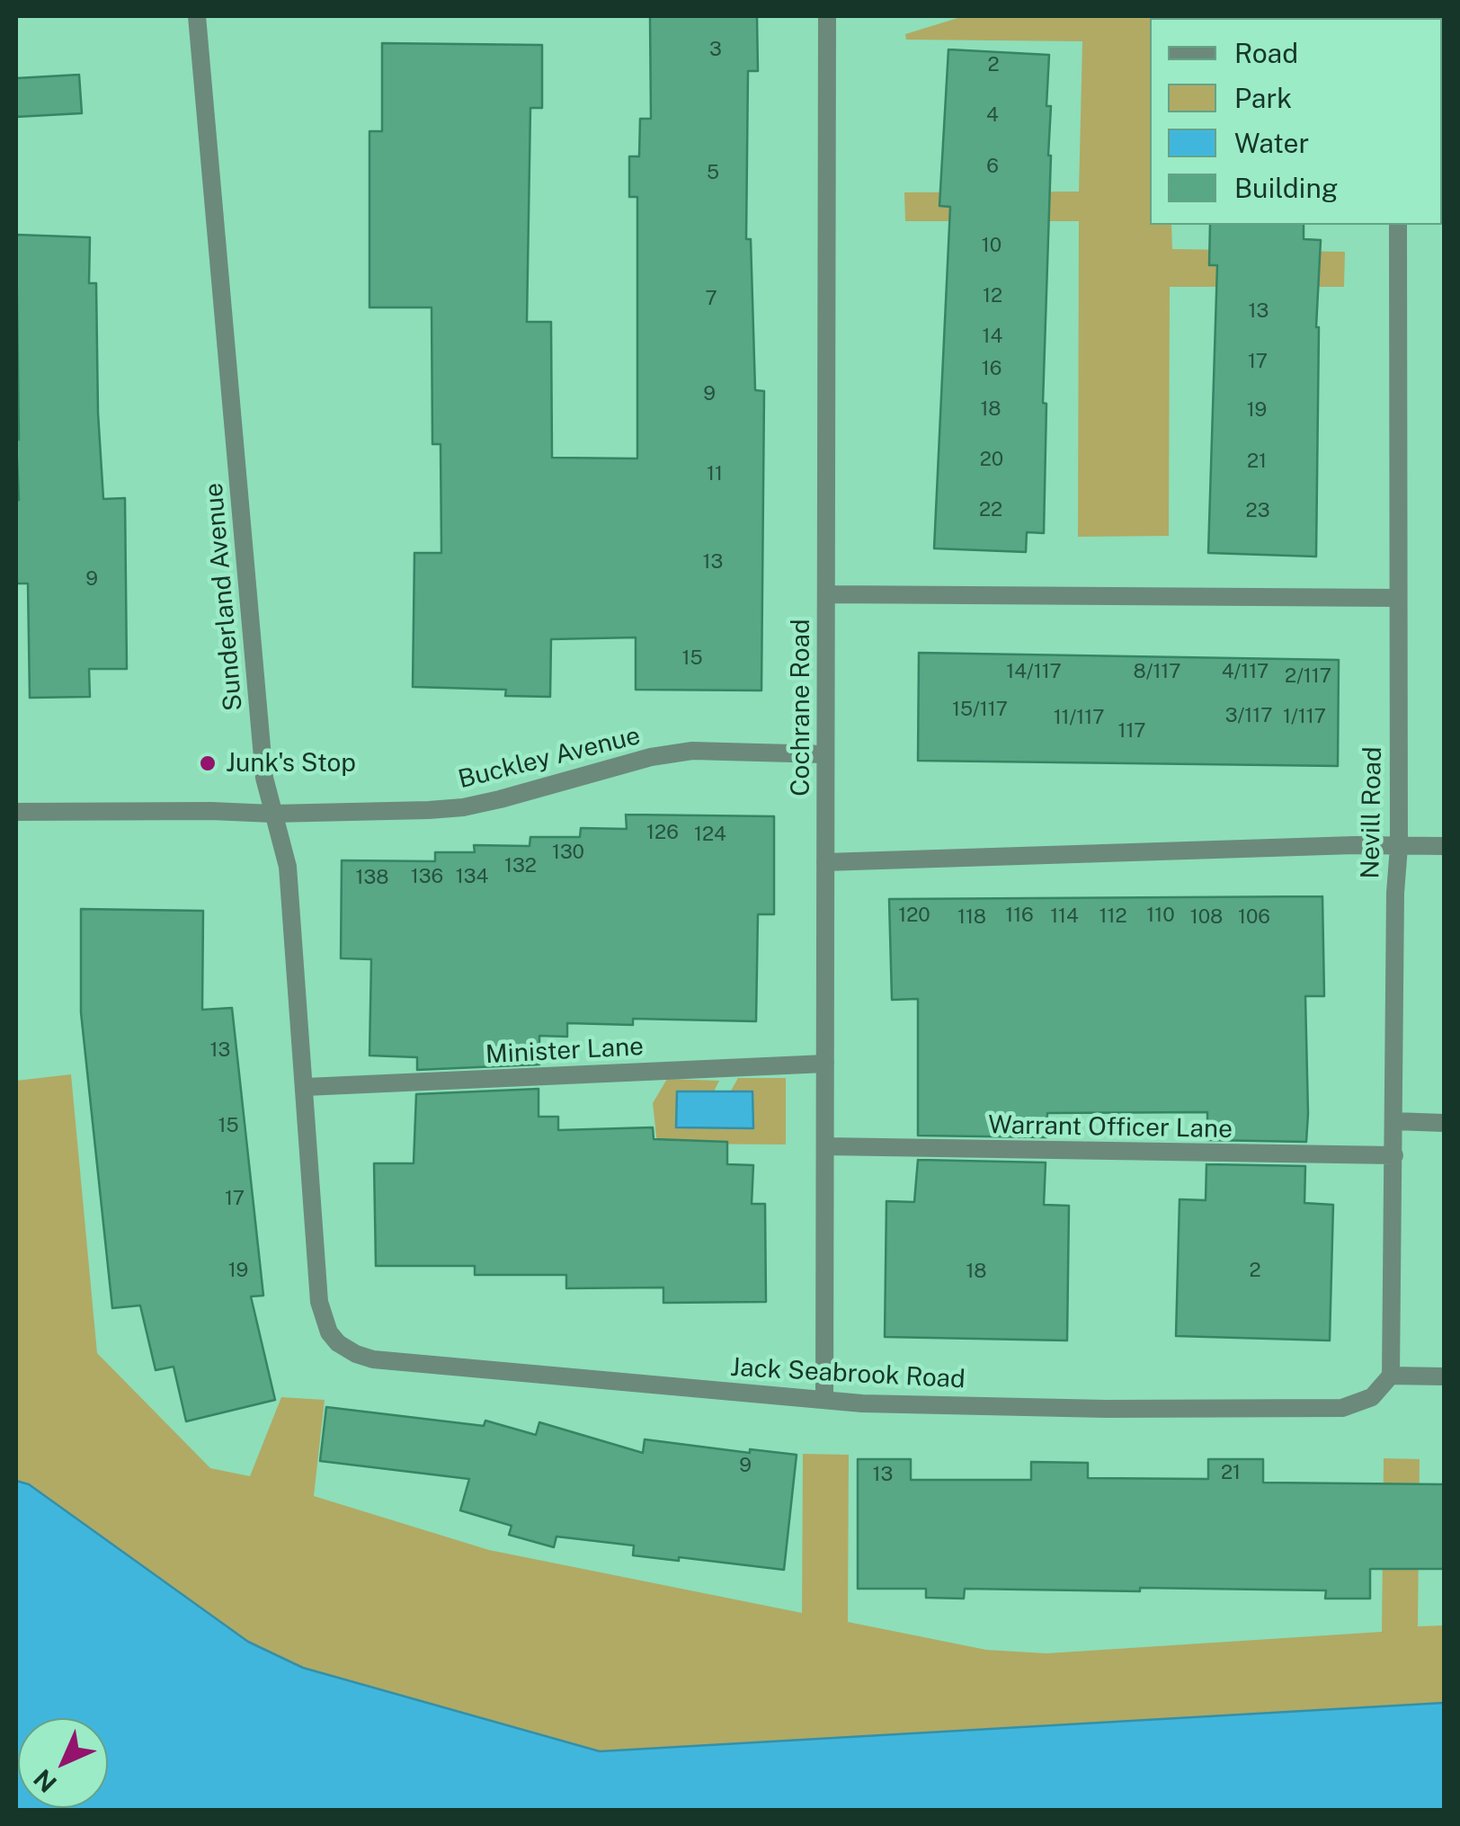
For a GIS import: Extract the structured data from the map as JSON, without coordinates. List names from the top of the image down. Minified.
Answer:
{"streets":{"street":["Sunderland Avenue","Cochrane Road","Buckley Avenue","Nevill Road","Minister Lane","Warrant Officer Lane","Jack Seabrook Road"]},"crossings":[["Sunderland Avenue","Buckley Avenue"],["Sunderland Avenue","Minister Lane"],["Sunderland Avenue","Jack Seabrook Road"],["Cochrane Road","Buckley Avenue"],["Cochrane Road","Minister Lane"],["Cochrane Road","Warrant Officer Lane"],["Cochrane Road","Jack Seabrook Road"],["Nevill Road","Warrant Officer Lane"],["Nevill Road","Jack Seabrook Road"]],"places":["Junk's Stop"],"house_numbers":["3","2","4","6","5","10","12","7","13","14","17","16","9","18","19","20","21","11","22","23","13","9","15","14/117","8/117","4/117","2/117","15/117","3/117","1/117","11/117","117","126","124","130","132","136","134","138","120","116","110","114","112","118","108","106","13","15","17","19","2","18","9","21","13"],"legend":["Road","Park","Water","Building"],"north":"bottom left"}
